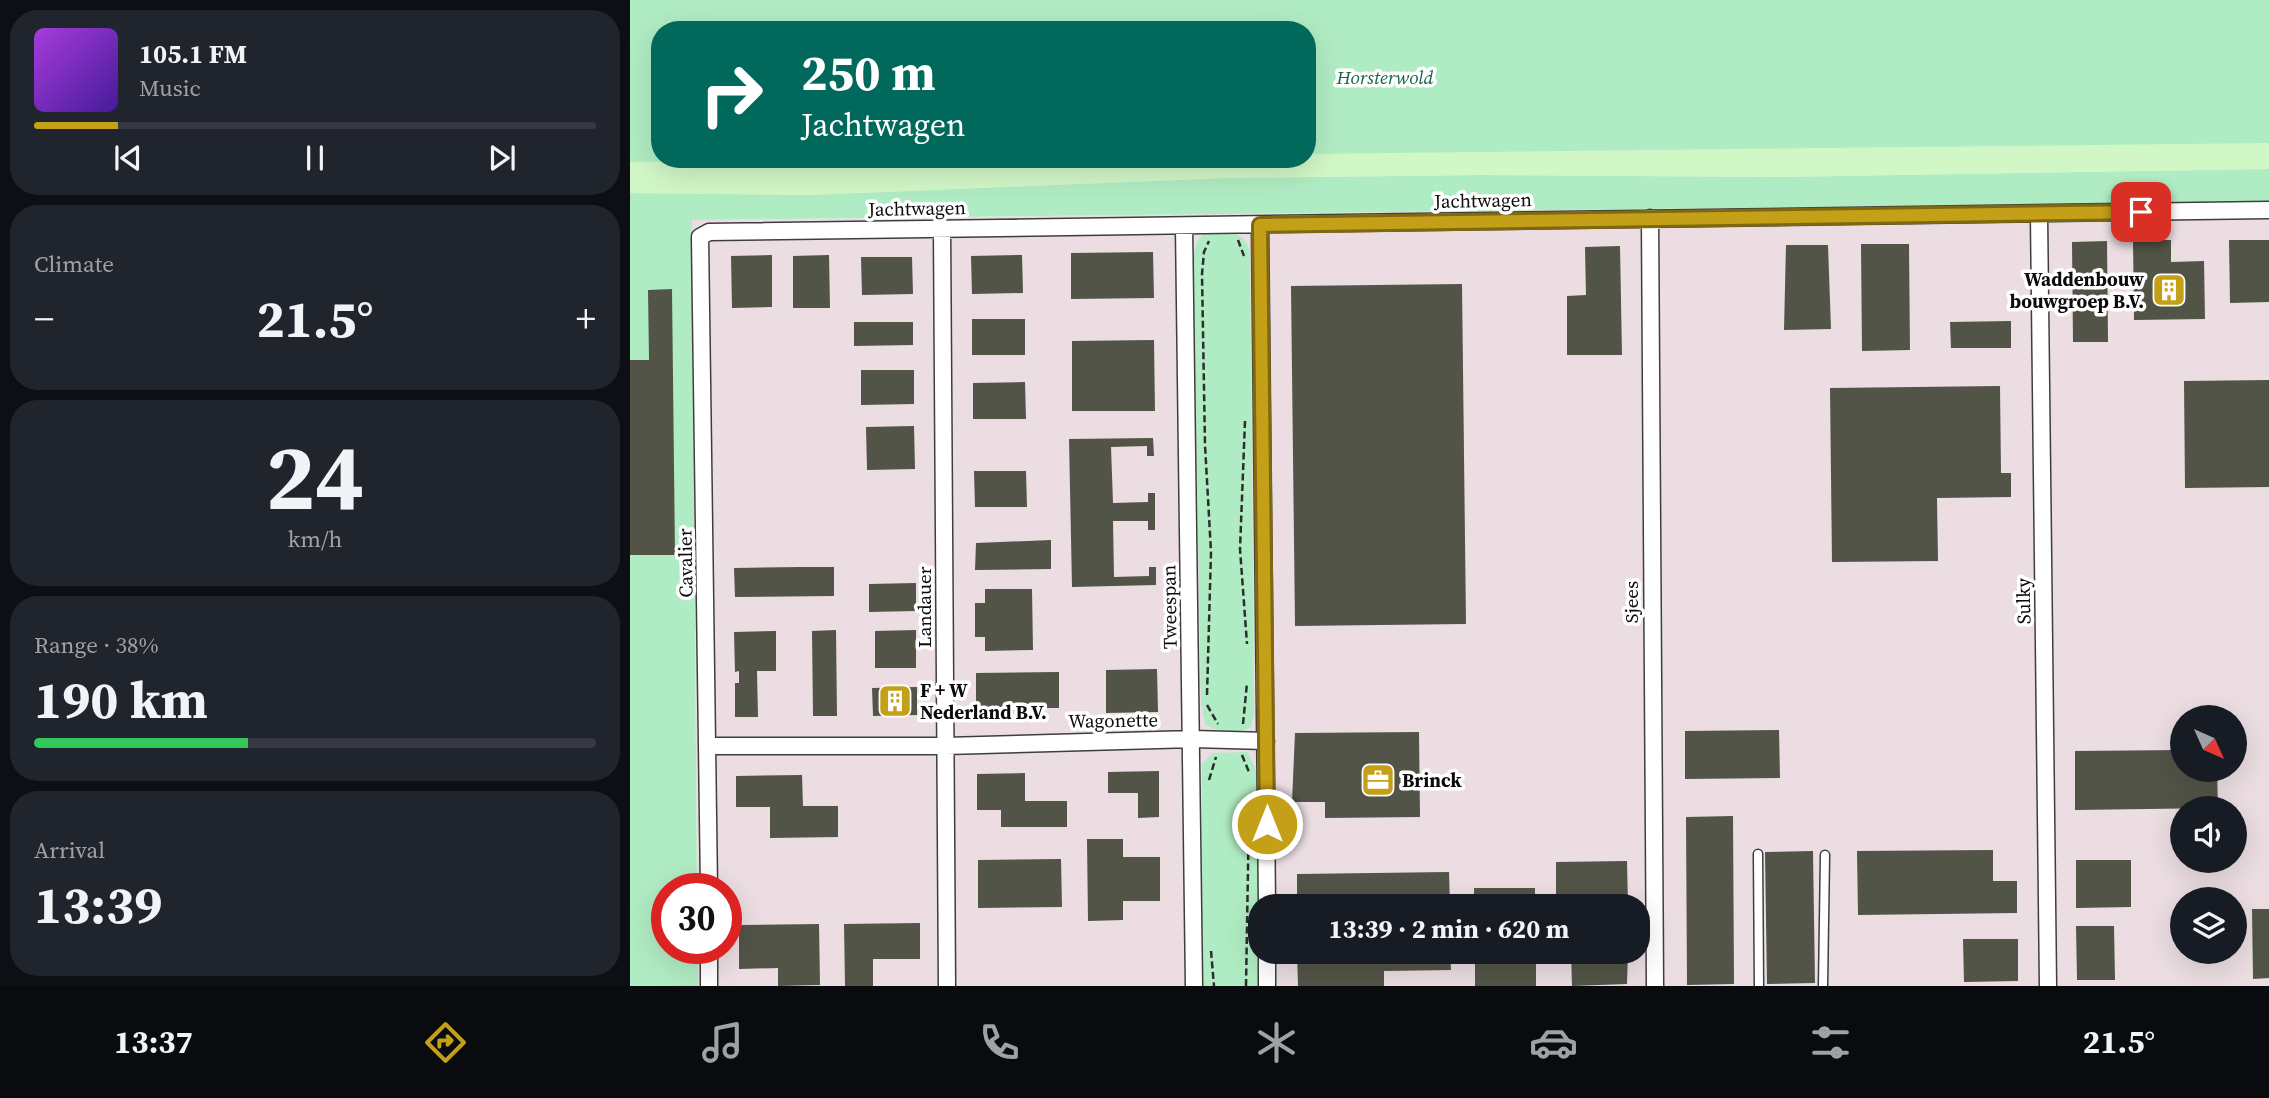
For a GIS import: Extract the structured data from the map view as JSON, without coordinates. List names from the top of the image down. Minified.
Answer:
{"streets":{"street":["Jachtwagen","Cavalier","Sulky","Sjees","Landauer","Tweespan","Wagonette"]},"crossings":[["Jachtwagen","Cavalier"],["Jachtwagen","Sulky"],["Jachtwagen","Sjees"],["Jachtwagen","Landauer"],["Jachtwagen","Tweespan"],["Cavalier","Wagonette"],["Landauer","Wagonette"],["Tweespan","Wagonette"]],"parks":["Horsterwold"],"places":{"building":["Waddenbouw bouwgroep B.V.","F + W Nederland B.V."],"office":["Brinck"]},"north":"bottom right","page":{"turn":["250 m","Jachtwagen"],"song":["105.1 FM","Music"],"tile":["Climate",["24","km/h"],["Range · 38%","190 km"],["Arrival","13:39"]],"heat":["−","21.5°","+"],"limit":"30","trip":"13:39 · 2 min · 620 m","tabs":["13:37","21.5°"]}}
